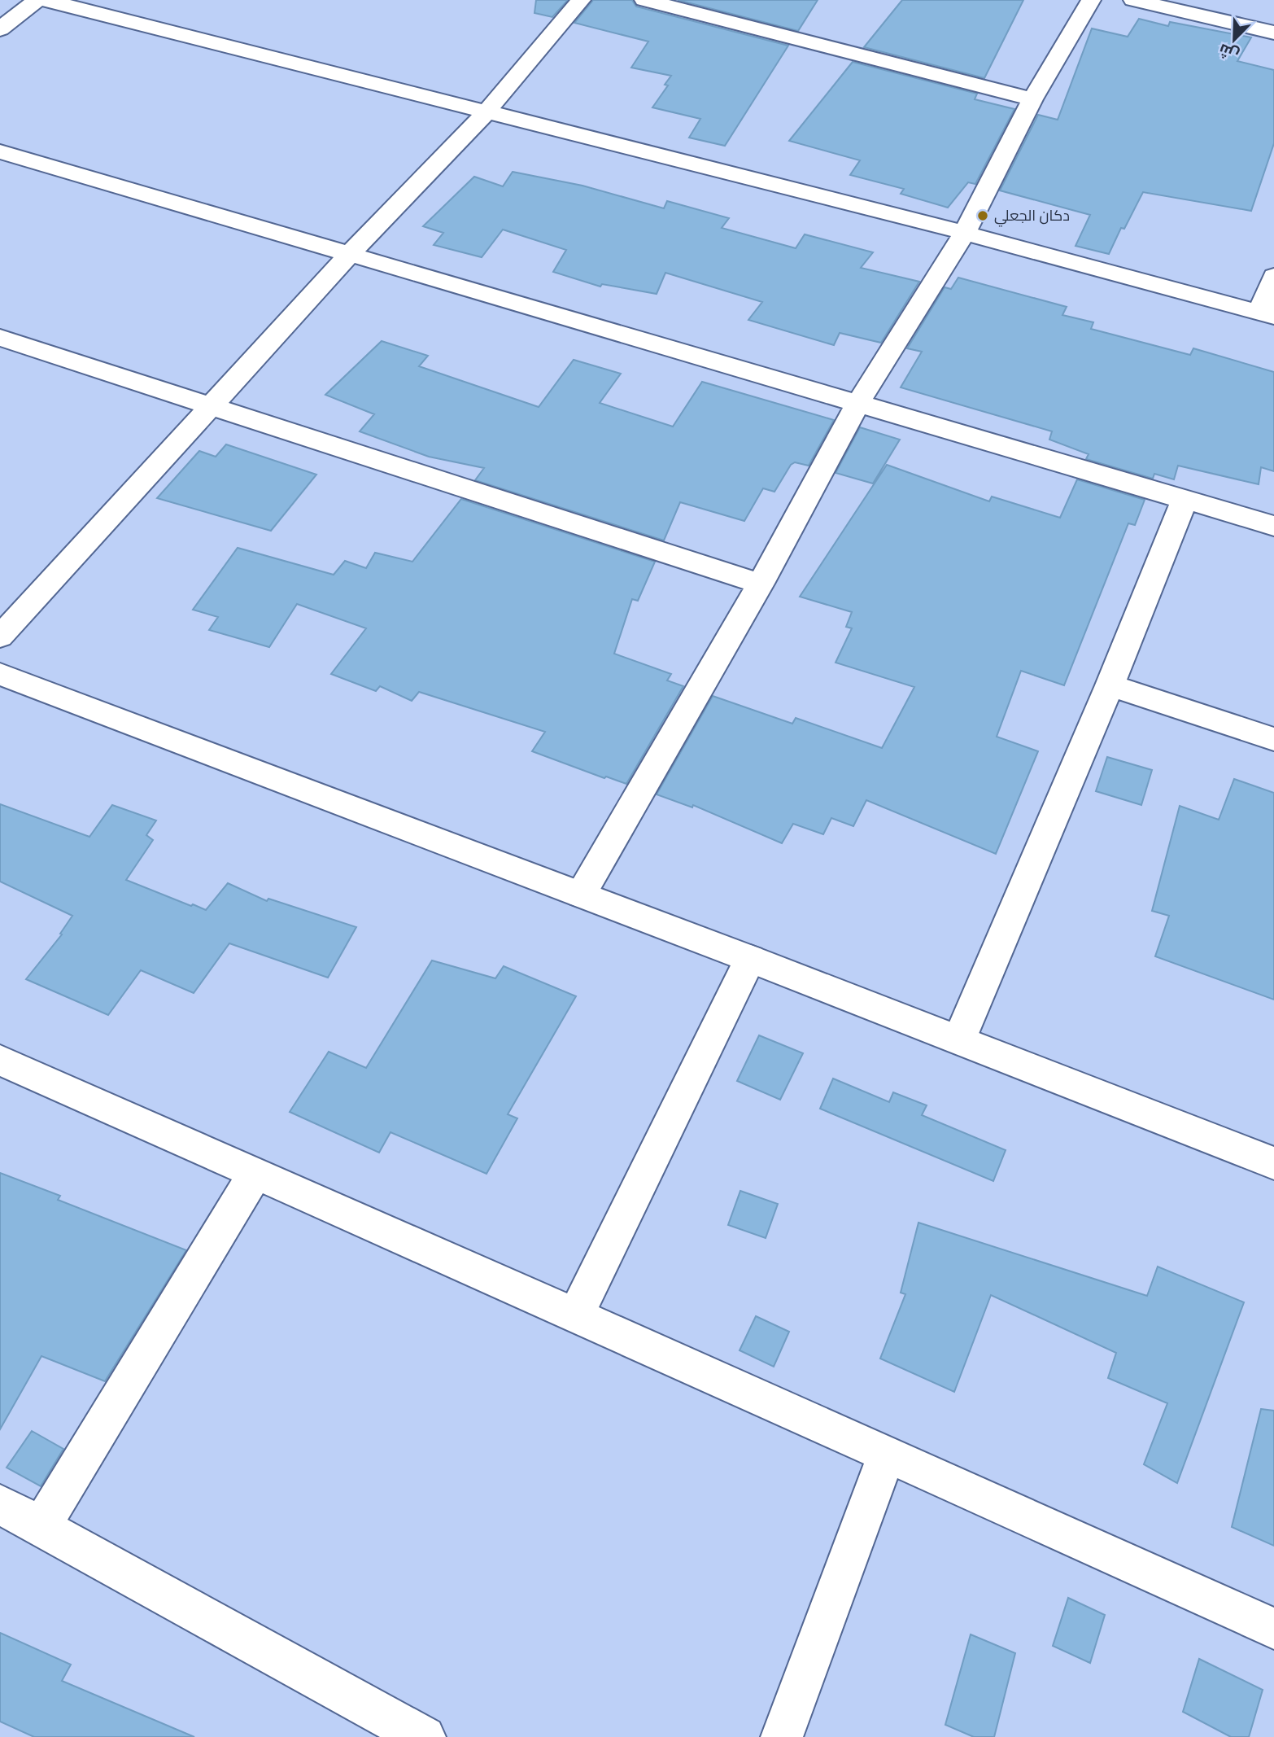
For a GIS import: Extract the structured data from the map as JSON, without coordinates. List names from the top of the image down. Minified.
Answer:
{"places":["دكان الجعلي"],"north":"bottom left"}
